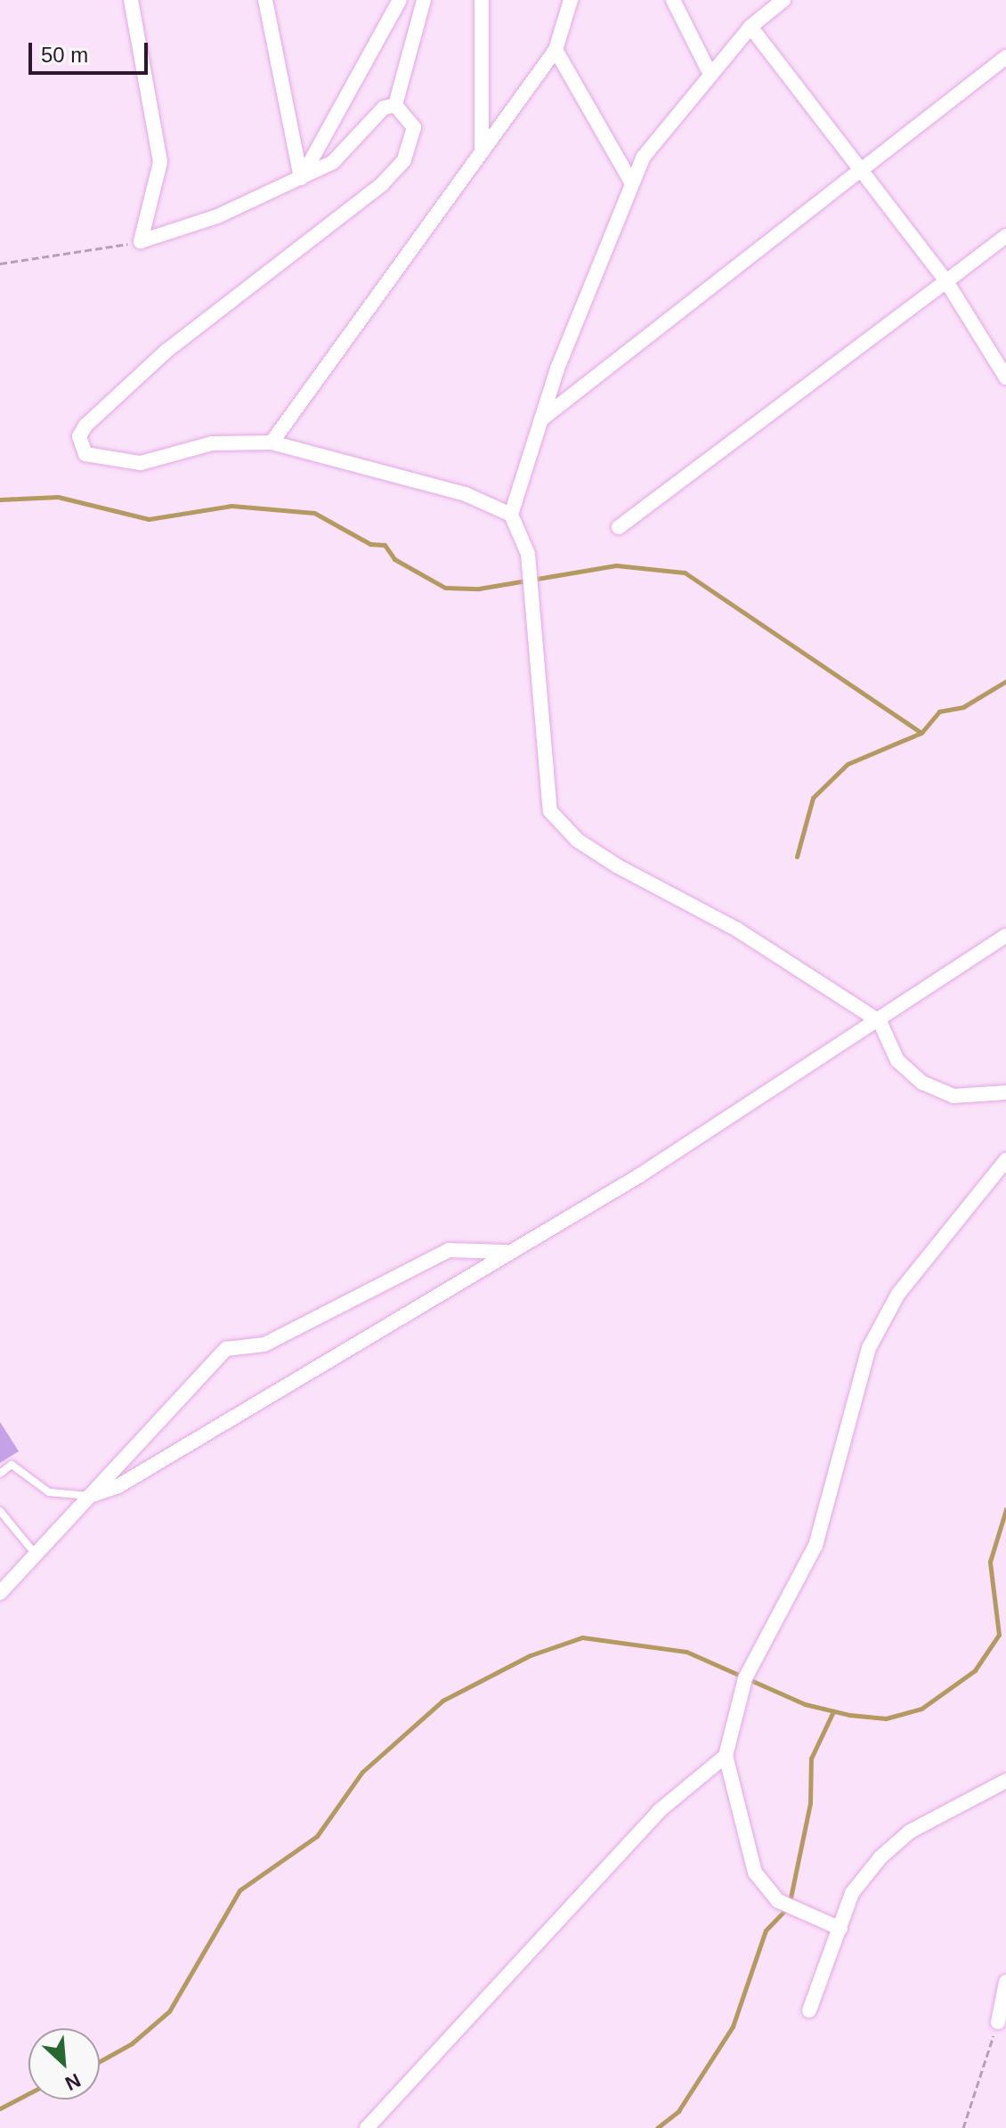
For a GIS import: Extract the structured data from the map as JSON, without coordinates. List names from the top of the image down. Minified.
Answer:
{"scale_bar":"50 m","north":"bottom right"}
